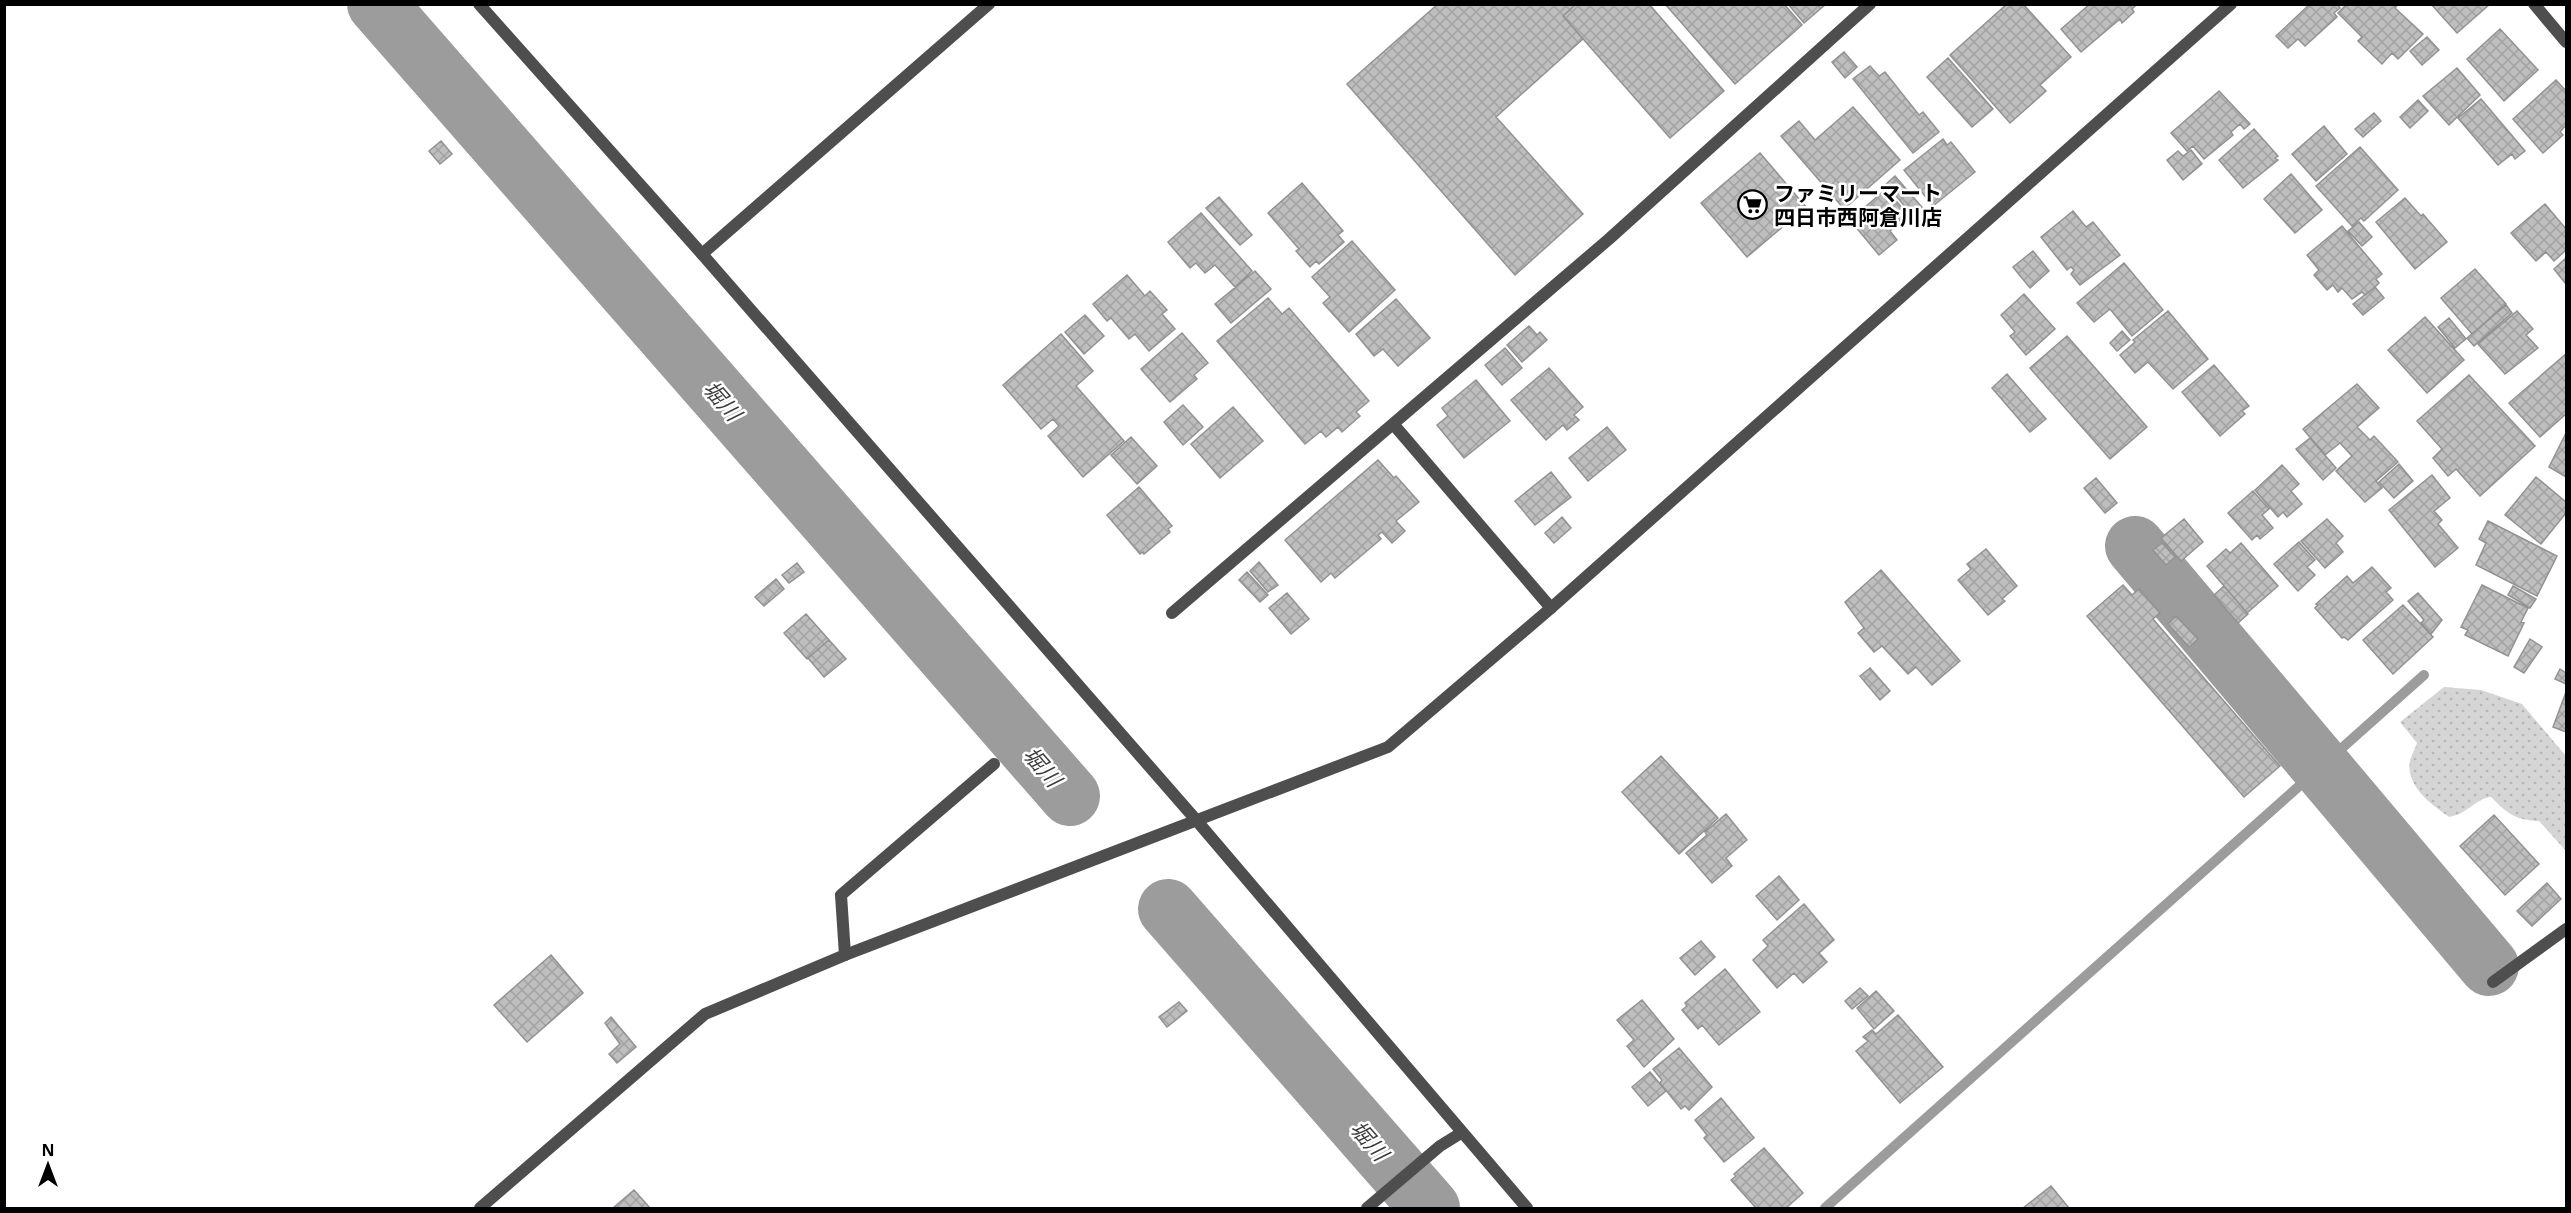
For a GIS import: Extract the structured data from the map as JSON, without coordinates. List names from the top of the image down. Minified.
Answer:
{"water":["堀川"],"places":{"supermarket":["ファミリーマート 四日市西阿倉川店"]},"north":"top"}
